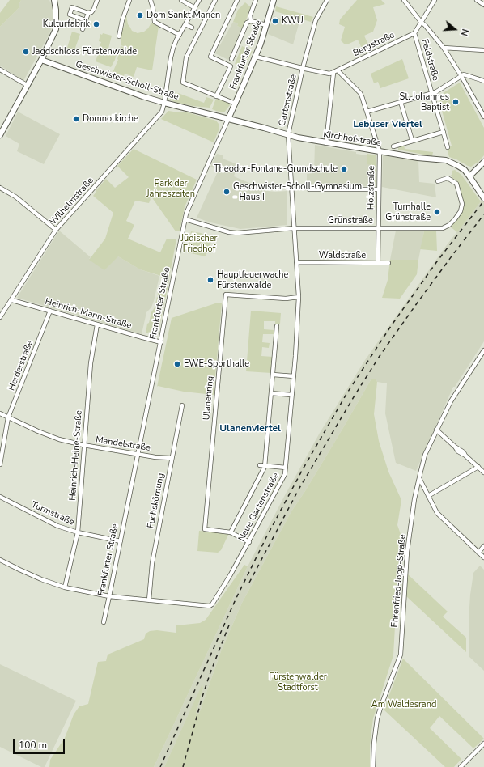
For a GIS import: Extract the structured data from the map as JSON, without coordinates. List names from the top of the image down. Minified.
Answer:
{"streets":{"street":["Bergstraße","Frankfurter Straße","Feldstraße","Geschwister-Scholl-Straße","Gartenstraße","Kirchhofstraße","Holzstraße","Wilhelmstraße","Grünstraße","Waldstraße","Heinrich-Mann-Straße","Herderstraße","Ulanenring","Mandelstraße","Heinrich-Heine-Straße","Fuchskörnung","Neue Gartenstraße","Turmstraße","Ehrenfried-Jopp-Straße"]},"crossings":[["Bergstraße","Feldstraße"],["Bergstraße","Holzstraße"],["Frankfurter Straße","Geschwister-Scholl-Straße"],["Frankfurter Straße","Kirchhofstraße"],["Frankfurter Straße","Grünstraße"],["Frankfurter Straße","Heinrich-Mann-Straße"],["Frankfurter Straße","Mandelstraße"],["Frankfurter Straße","Neue Gartenstraße"],["Frankfurter Straße","Turmstraße"],["Geschwister-Scholl-Straße","Kirchhofstraße"],["Geschwister-Scholl-Straße","Wilhelmstraße"],["Gartenstraße","Kirchhofstraße"],["Gartenstraße","Grünstraße"],["Gartenstraße","Neue Gartenstraße"],["Kirchhofstraße","Holzstraße"],["Holzstraße","Grünstraße"],["Holzstraße","Waldstraße"],["Wilhelmstraße","Heinrich-Mann-Straße"],["Grünstraße","Neue Gartenstraße"],["Waldstraße","Neue Gartenstraße"],["Heinrich-Mann-Straße","Herderstraße"],["Heinrich-Mann-Straße","Heinrich-Heine-Straße"],["Herderstraße","Mandelstraße"],["Ulanenring","Neue Gartenstraße"],["Mandelstraße","Heinrich-Heine-Straße"],["Mandelstraße","Fuchskörnung"],["Heinrich-Heine-Straße","Neue Gartenstraße"],["Heinrich-Heine-Straße","Turmstraße"],["Fuchskörnung","Neue Gartenstraße"]],"districts":["Lebuser Viertel","Ulanenviertel"],"parks":["Park der Jahreszeiten","Jüdischer Friedhof","Fürstenwalder Stadtforst","Am Waldesrand"],"places":["Dom Sankt Marien","KWU","Kulturfabrik","Jagdschloss Fürstenwalde","St. Johannes Baptist","Domnotkirche","Theodor-Fontane-Grundschule","Geschwister-Scholl-Gymnasium - Haus I","Turnhalle Grünstraße","Hauptfeuerwache Fürstenwalde","EWE-Sporthalle"],"scale_bar":"100 m","north":"right"}
